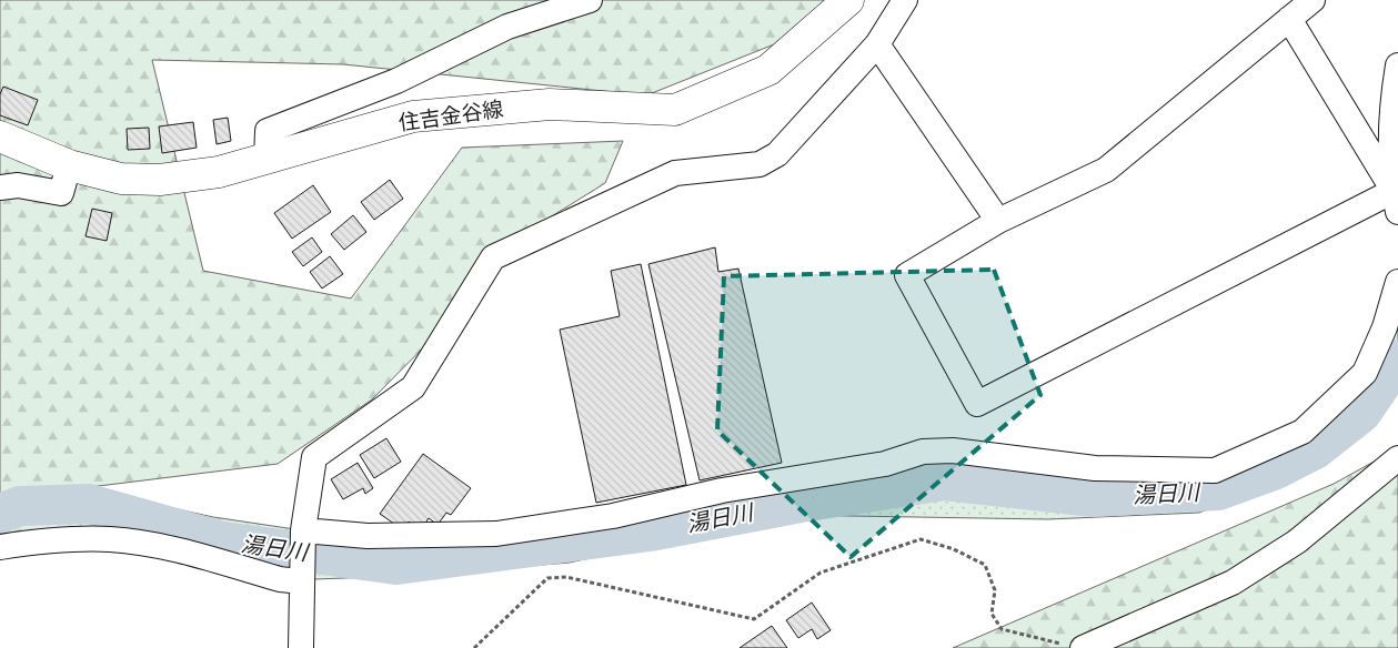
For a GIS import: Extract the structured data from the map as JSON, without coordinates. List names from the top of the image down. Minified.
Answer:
{"streets":{"main road":["住吉金谷線"]},"water":["湯日川"]}
